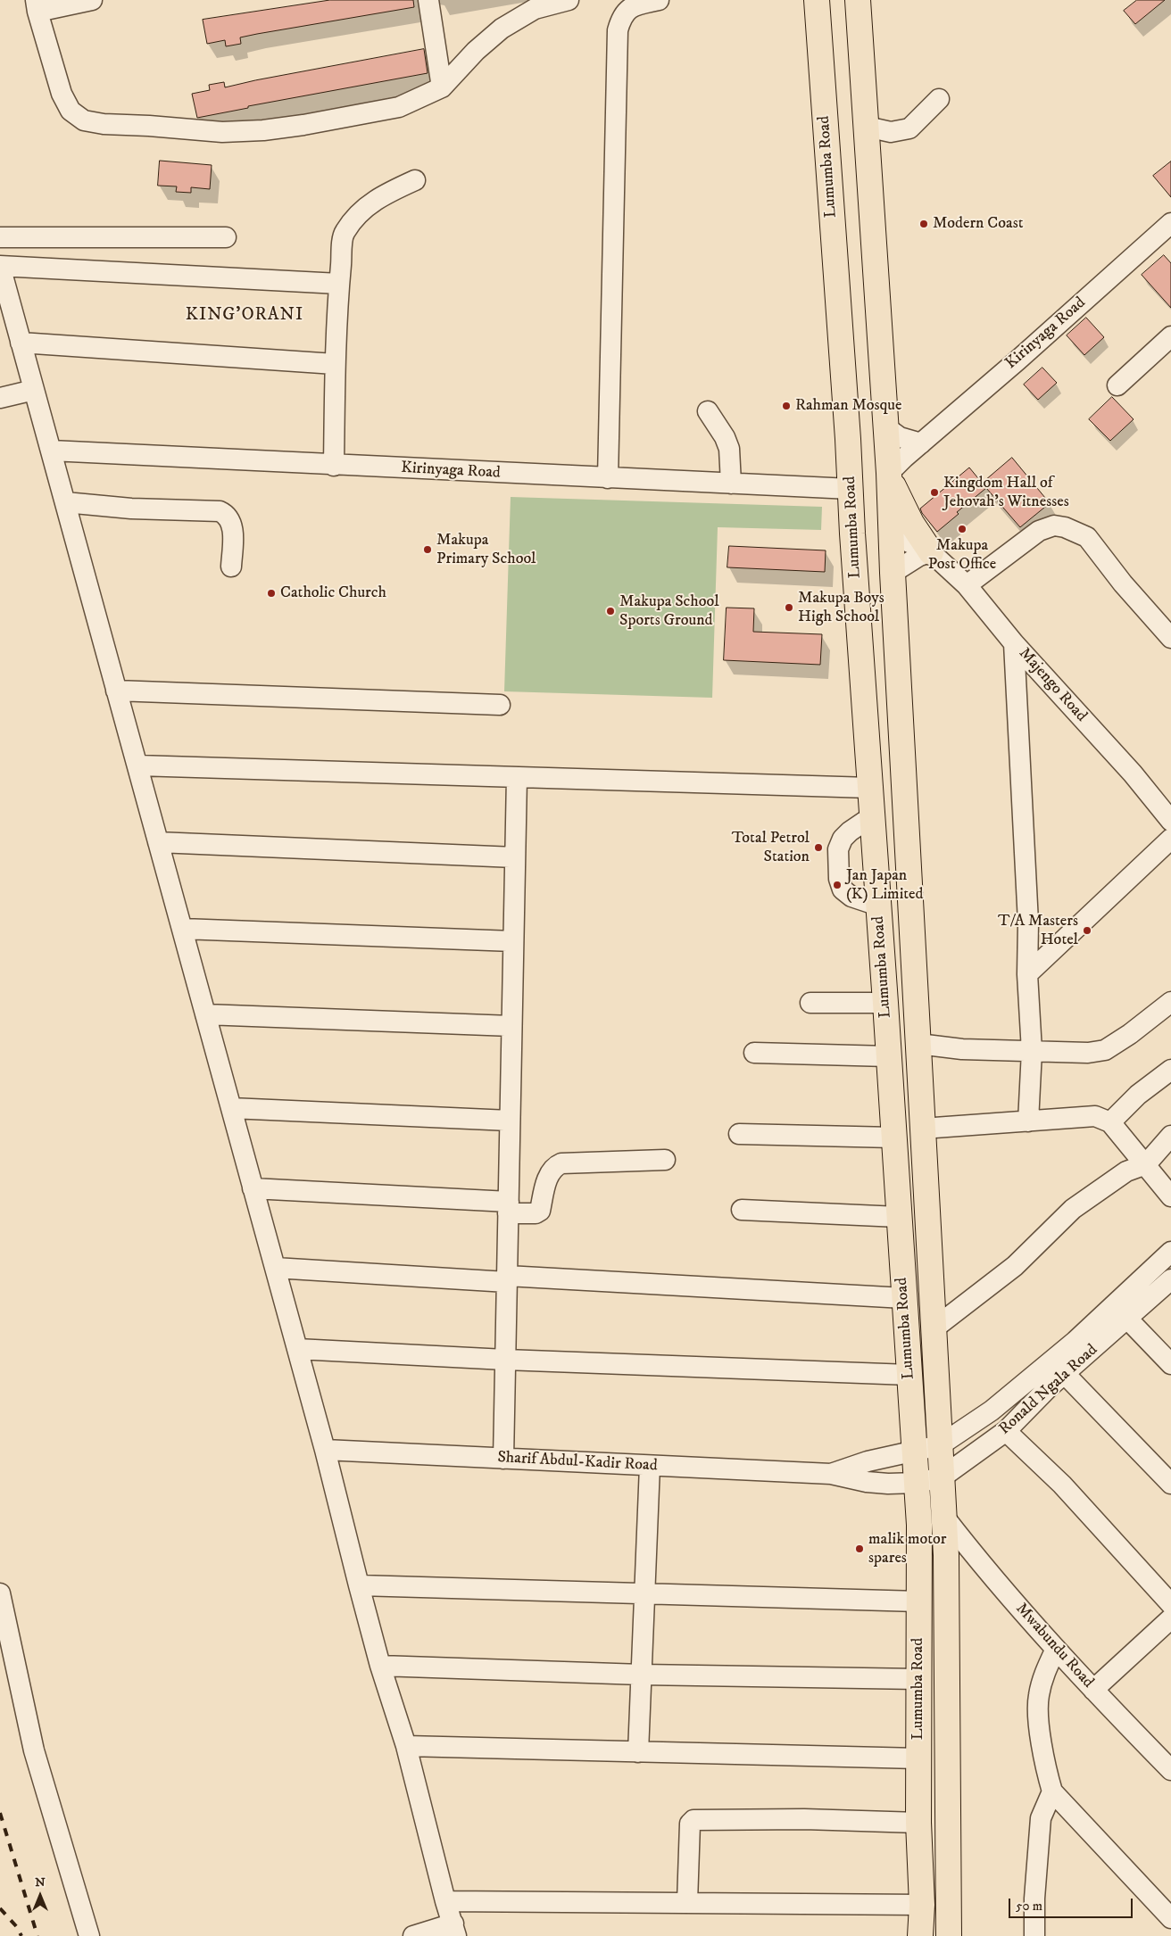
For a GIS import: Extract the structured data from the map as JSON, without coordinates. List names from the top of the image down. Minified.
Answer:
{"streets":{"main road":["Lumumba Road"],"street":["Kirinyaga Road","Majengo Road","Ronald Ngala Road","Sharif Abdul-Kadir Road","Mwabundu Road"]},"crossings":[["Lumumba Road","Kirinyaga Road"],["Lumumba Road","Majengo Road"],["Lumumba Road","Ronald Ngala Road"],["Lumumba Road","Sharif Abdul-Kadir Road"],["Lumumba Road","Mwabundu Road"],["Ronald Ngala Road","Sharif Abdul-Kadir Road"]],"districts":["KING'ORANI"],"places":["Modern Coast","Rahman Mosque","Kingdom Hall of Jehovah's Witnesses","Makupa Post Office","Makupa Primary School","Catholic Church","Makupa Boys High School","Makupa School Sports Ground","Total Petrol Station","Jan Japan (K) Limited","T/A Masters Hotel","malik motor spares"],"scale_bar":"50 m","north":"top"}
